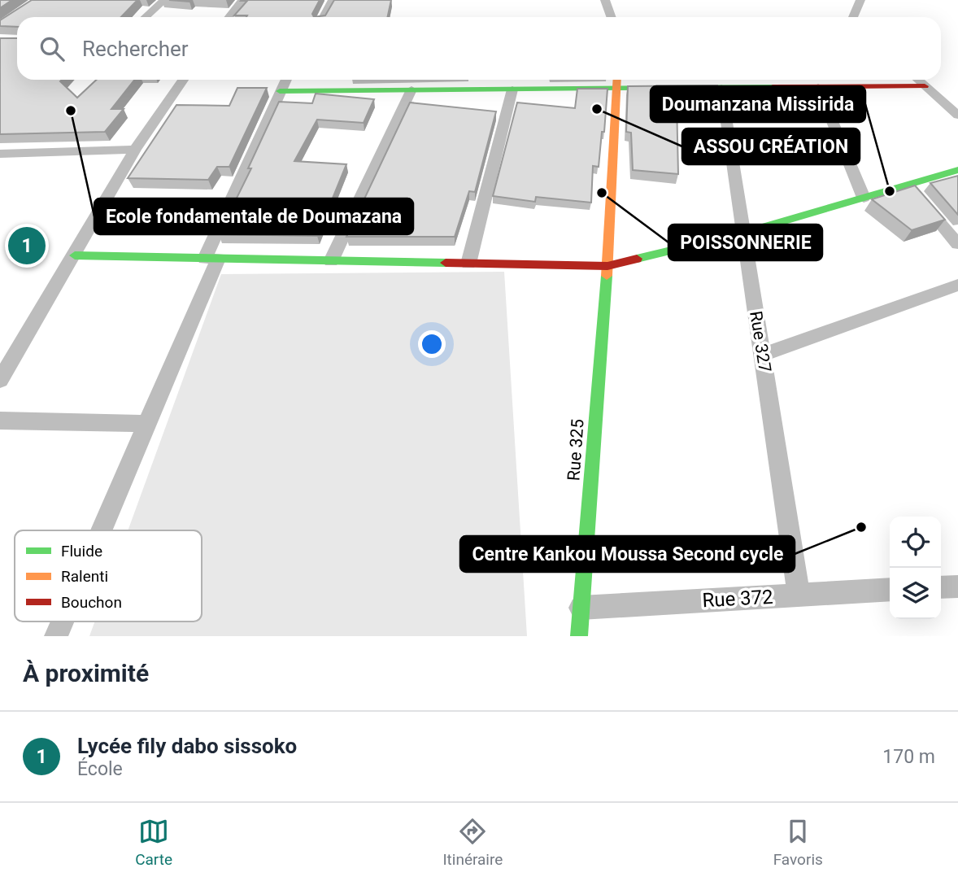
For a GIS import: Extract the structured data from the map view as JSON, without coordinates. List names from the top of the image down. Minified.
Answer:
{"streets":{"street":["Rue 327","Rue 325","Rue 372"]},"crossings":[["Rue 327","Rue 372"],["Rue 325","Rue 372"]],"places":["ASSOU CRÉATION","Ecole fondamentale de Doumazana","Doumanzana Missirida","POISSONNERIE","Centre Kankou Moussa Second cycle"],"legend":["Fluide","Ralenti","Bouchon"],"page":{"search":"Rechercher","pins":"1","heading":"À proximité","list":[{"mark":"1","name":"Lycée fily dabo sissoko","note":"École","value":"170 m"}],"nav":["Carte","Itinéraire","Favoris"]}}
